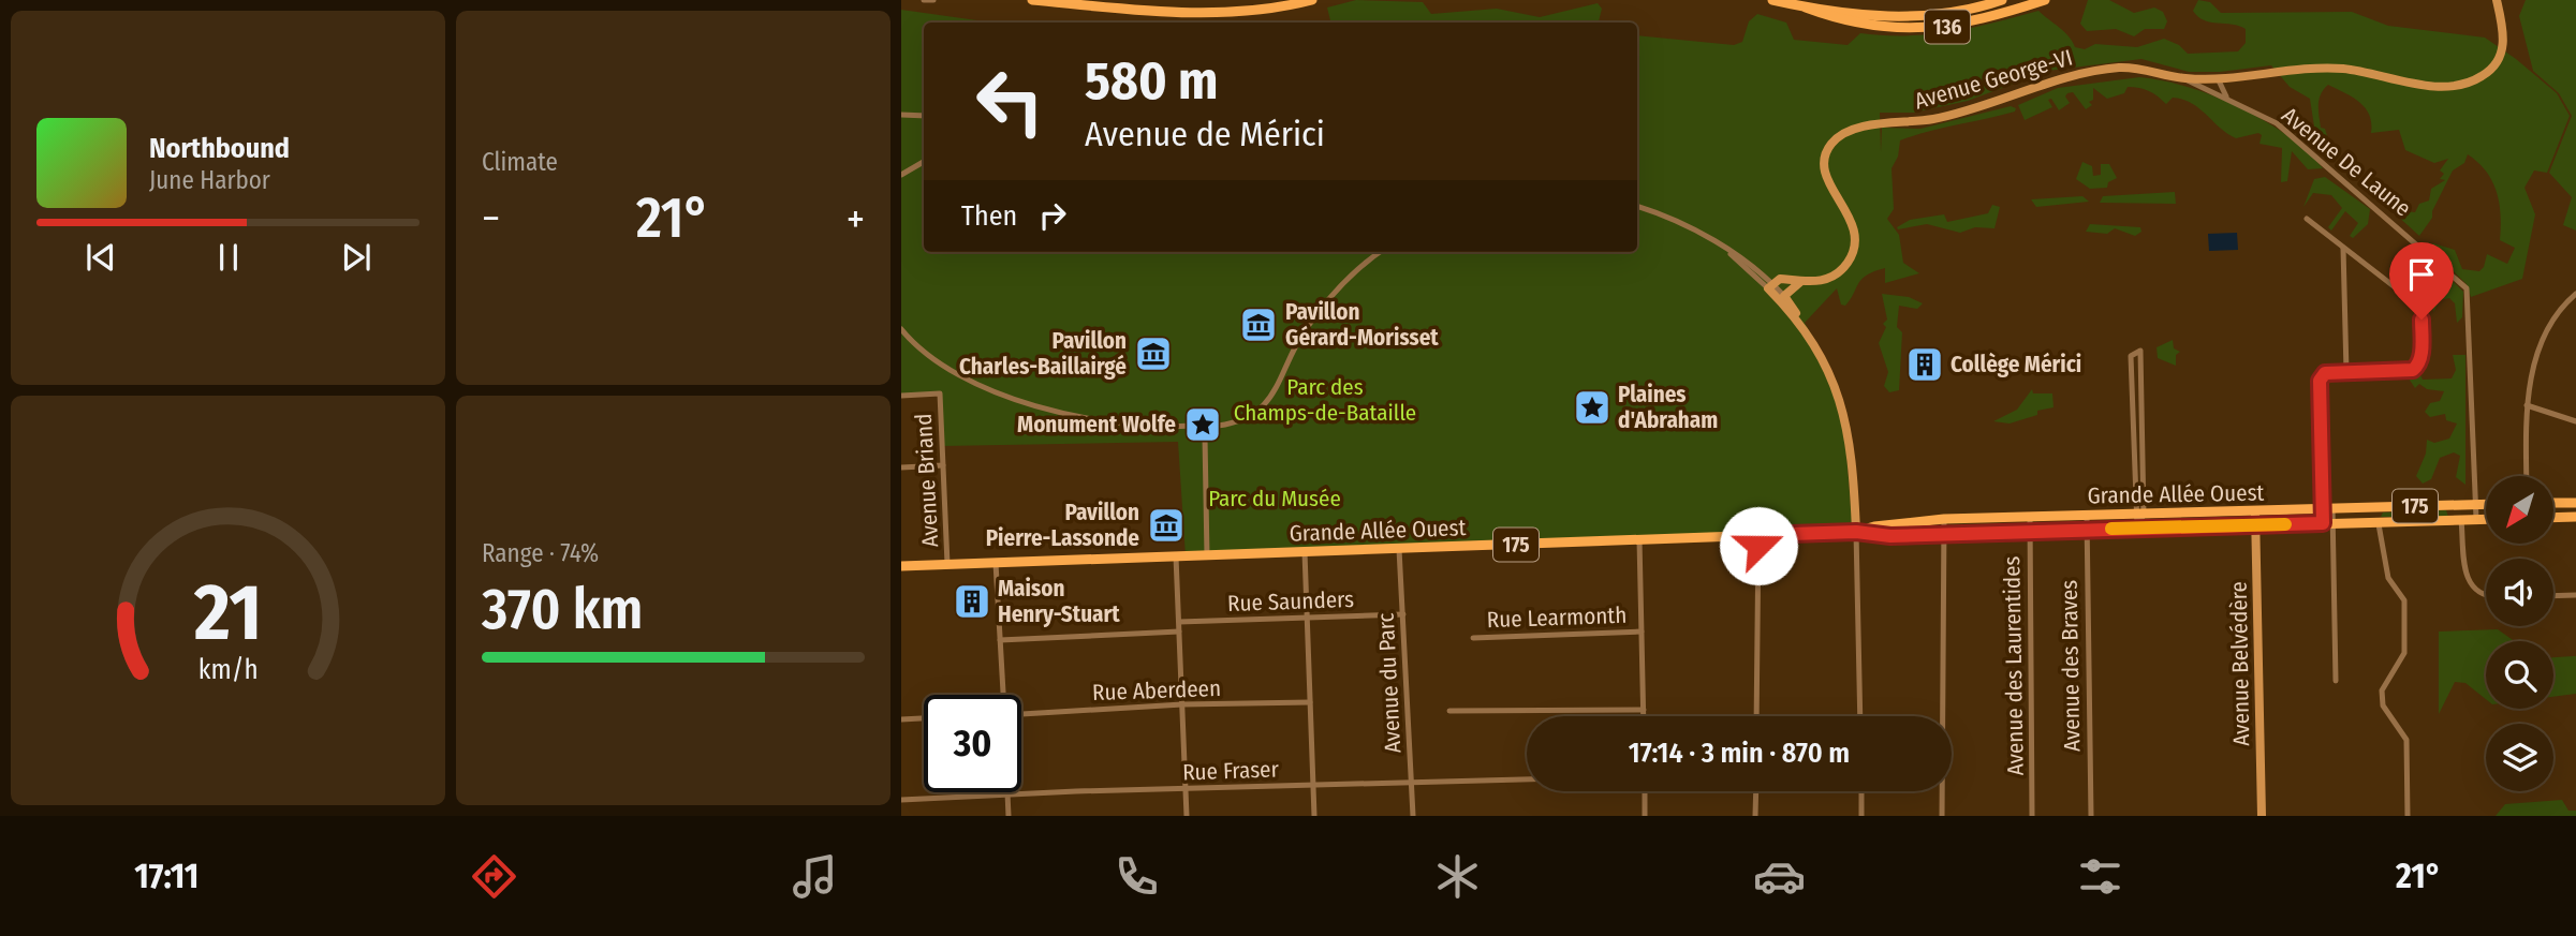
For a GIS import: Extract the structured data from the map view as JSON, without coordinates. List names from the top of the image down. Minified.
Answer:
{"streets":{"main road":["136","Grande Allée Ouest","175"],"street":["Avenue George-VI","Avenue De Laune","Avenue Briand","Rue Saunders","Rue Learmonth","Avenue Belvédère","Avenue des Laurentides","Avenue des Braves","Avenue du Parc","Rue Aberdeen","Rue Fraser"]},"crossings":[["Avenue George-VI","Avenue De Laune"],["Avenue De Laune","Grande Allée Ouest"],["Avenue Briand","Grande Allée Ouest"],["Grande Allée Ouest","Avenue Belvédère"],["Grande Allée Ouest","Avenue des Laurentides"],["Grande Allée Ouest","Avenue des Braves"],["Grande Allée Ouest","Avenue du Parc"],["Rue Saunders","Avenue du Parc"],["Avenue du Parc","Rue Fraser"]],"parks":["Parc des Champs-de-Bataille","Parc du Musée"],"places":{"museum":["Pavillon Gérard-Morisset","Pavillon Charles-Baillairgé","Pavillon Pierre-Lassonde"],"building":["Collège Mérici","Maison Henry-Stuart"],"place":["Plaines d'Abraham","Monument Wolfe"]},"north":"bottom left","page":{"tile":["Climate",["Range · 74%","370 km"]],"turn":["580 m","Avenue de Mérici"],"song":["Northbound","June Harbor"],"then":"Then","heat":["−","21°","+"],"limit":"30","trip":"17:14 · 3 min · 870 m","tabs":["17:11","21°"],"gauge":["21","km/h"]}}
